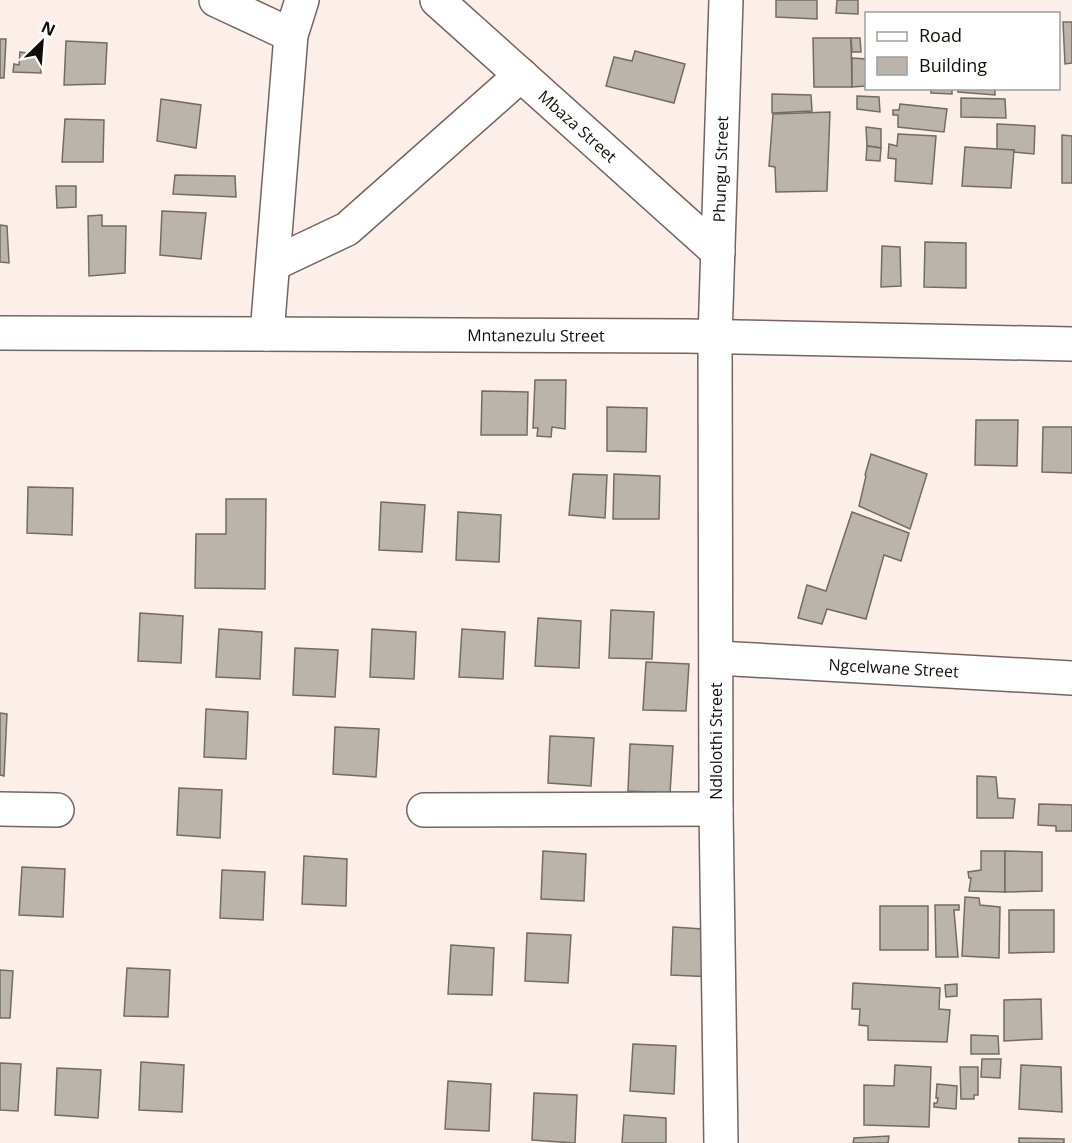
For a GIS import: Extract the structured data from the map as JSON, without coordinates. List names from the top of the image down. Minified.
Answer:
{"streets":{"street":["Mbaza Street","Phungu Street","Mntanezulu Street","Ngcelwane Street","Ndlolothi Street"]},"crossings":[["Mbaza Street","Phungu Street"],["Phungu Street","Mntanezulu Street"],["Phungu Street","Ndlolothi Street"],["Mntanezulu Street","Ndlolothi Street"],["Ngcelwane Street","Ndlolothi Street"]],"legend":["Road","Building"],"north":"top right"}
